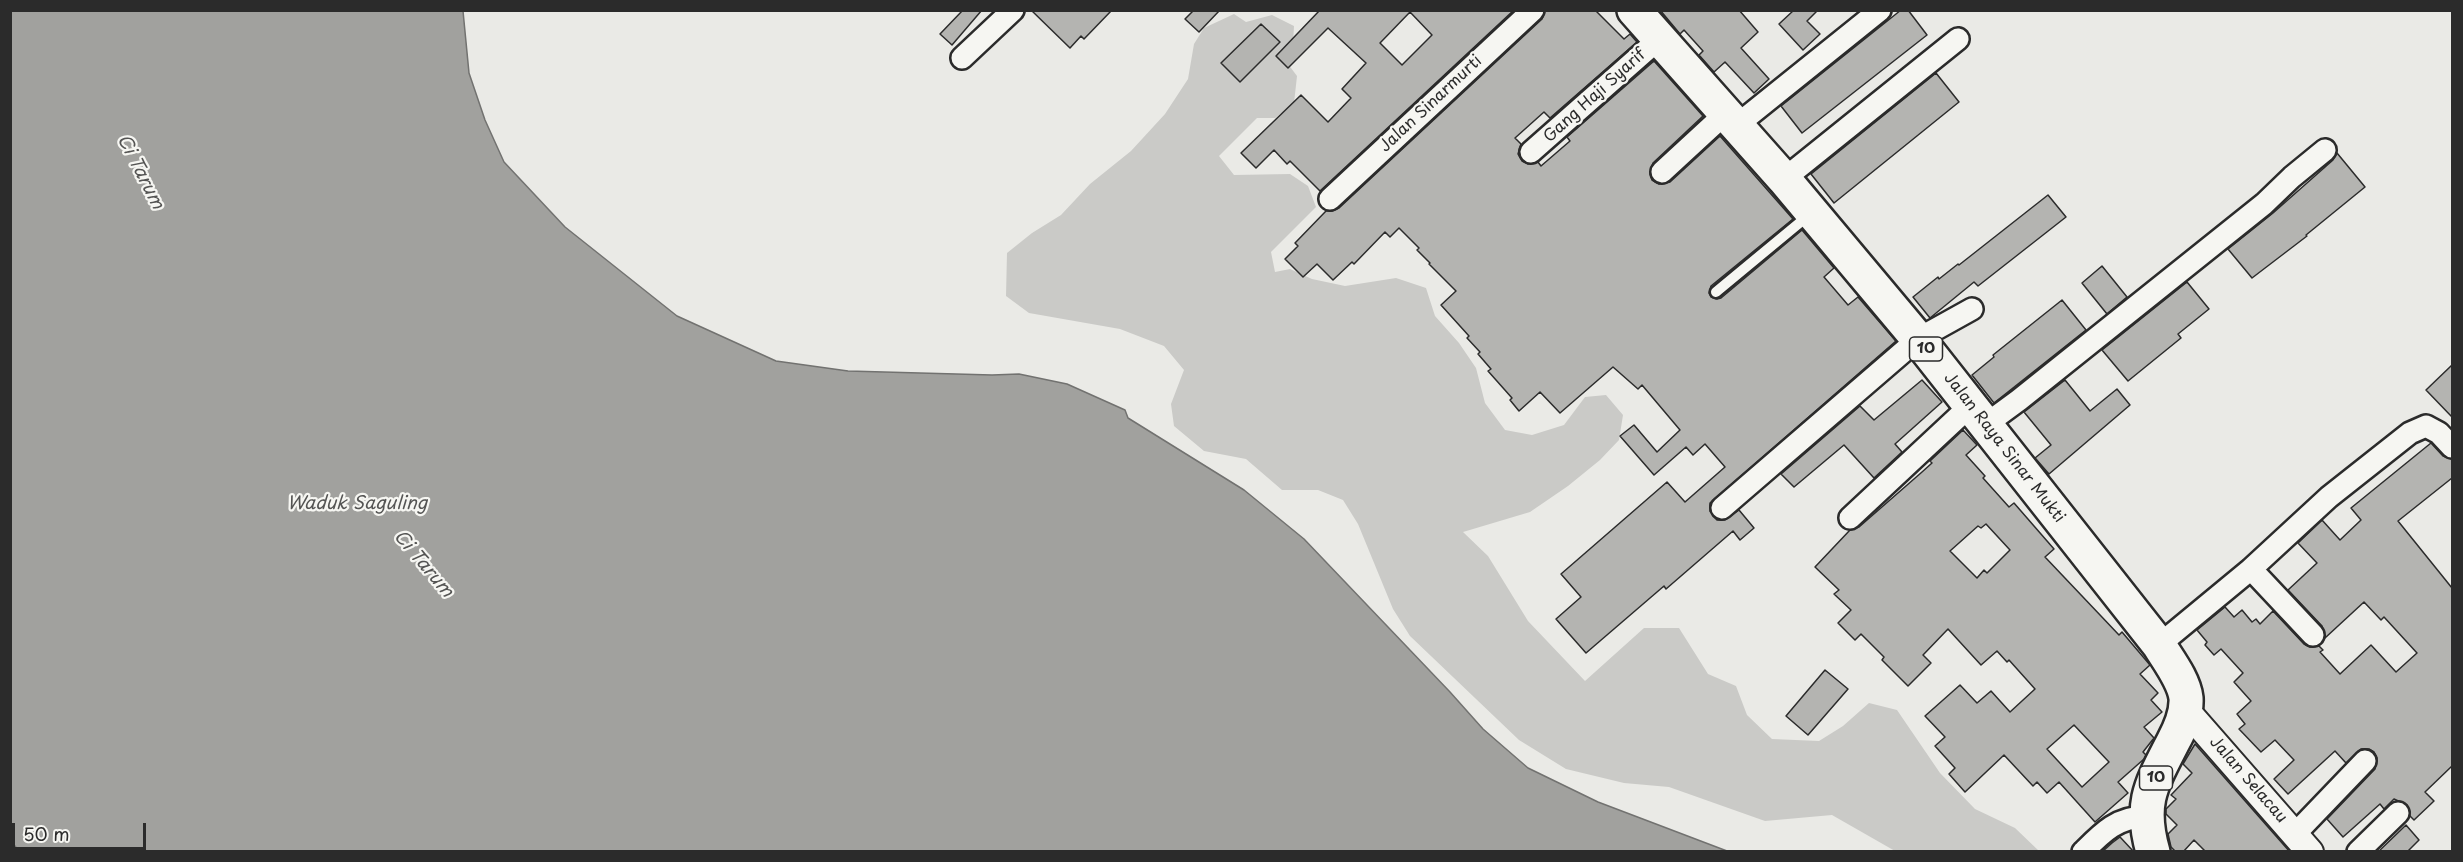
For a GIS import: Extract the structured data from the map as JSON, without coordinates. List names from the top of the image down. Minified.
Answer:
{"streets":{"highway":["10","Jalan Raya Sinar Mukti"],"street":["Gang Haji Syarif","Jalan Sinarmurti","Jalan Selacau"]},"crossings":[["Gang Haji Syarif","Jalan Raya Sinar Mukti"],["10","Jalan Raya Sinar Mukti"],["10","Jalan Selacau"],["Jalan Raya Sinar Mukti","Jalan Selacau"]],"water":["Ci Tarum","Waduk Saguling"],"scale_bar":"50 m"}
